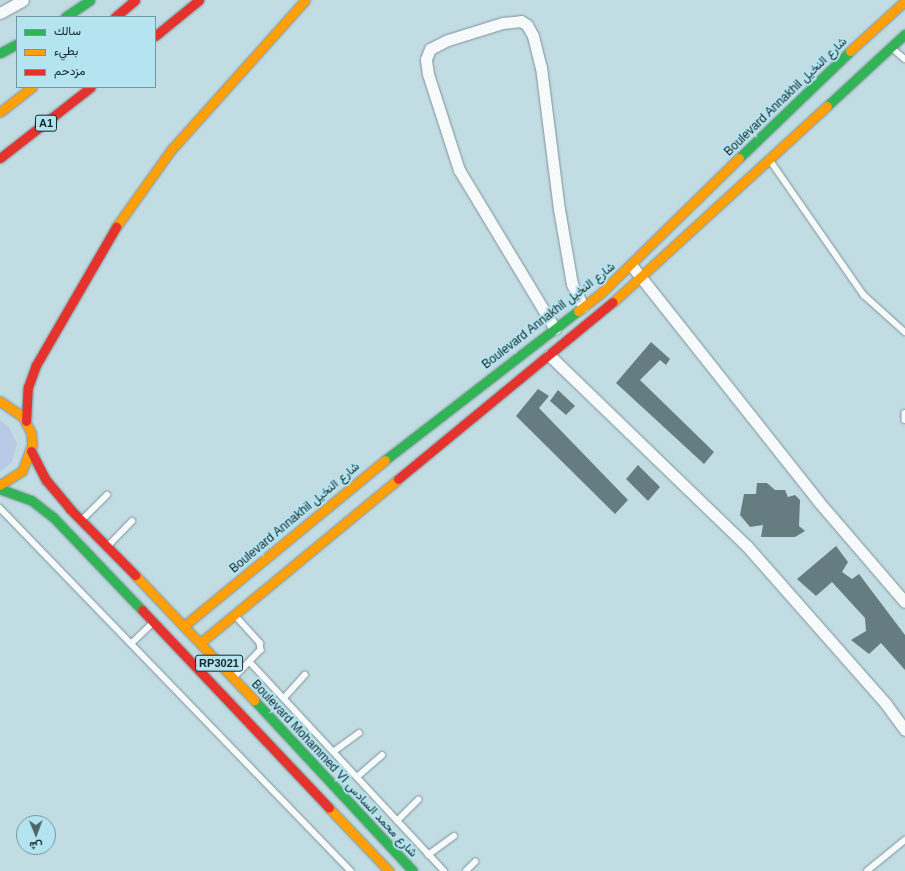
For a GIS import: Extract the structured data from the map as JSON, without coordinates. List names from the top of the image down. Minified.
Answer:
{"streets":{"main road":["Boulevard Annakhil شارع النخيل","A1","RP3021","Boulevard Mohammed VI شارع محمد السادس"]},"crossings":[["Boulevard Annakhil شارع النخيل","Boulevard Mohammed VI شارع محمد السادس"],["RP3021","Boulevard Mohammed VI شارع محمد السادس"]],"legend":["سالك","بطيء","مزدحم"],"north":"bottom"}
